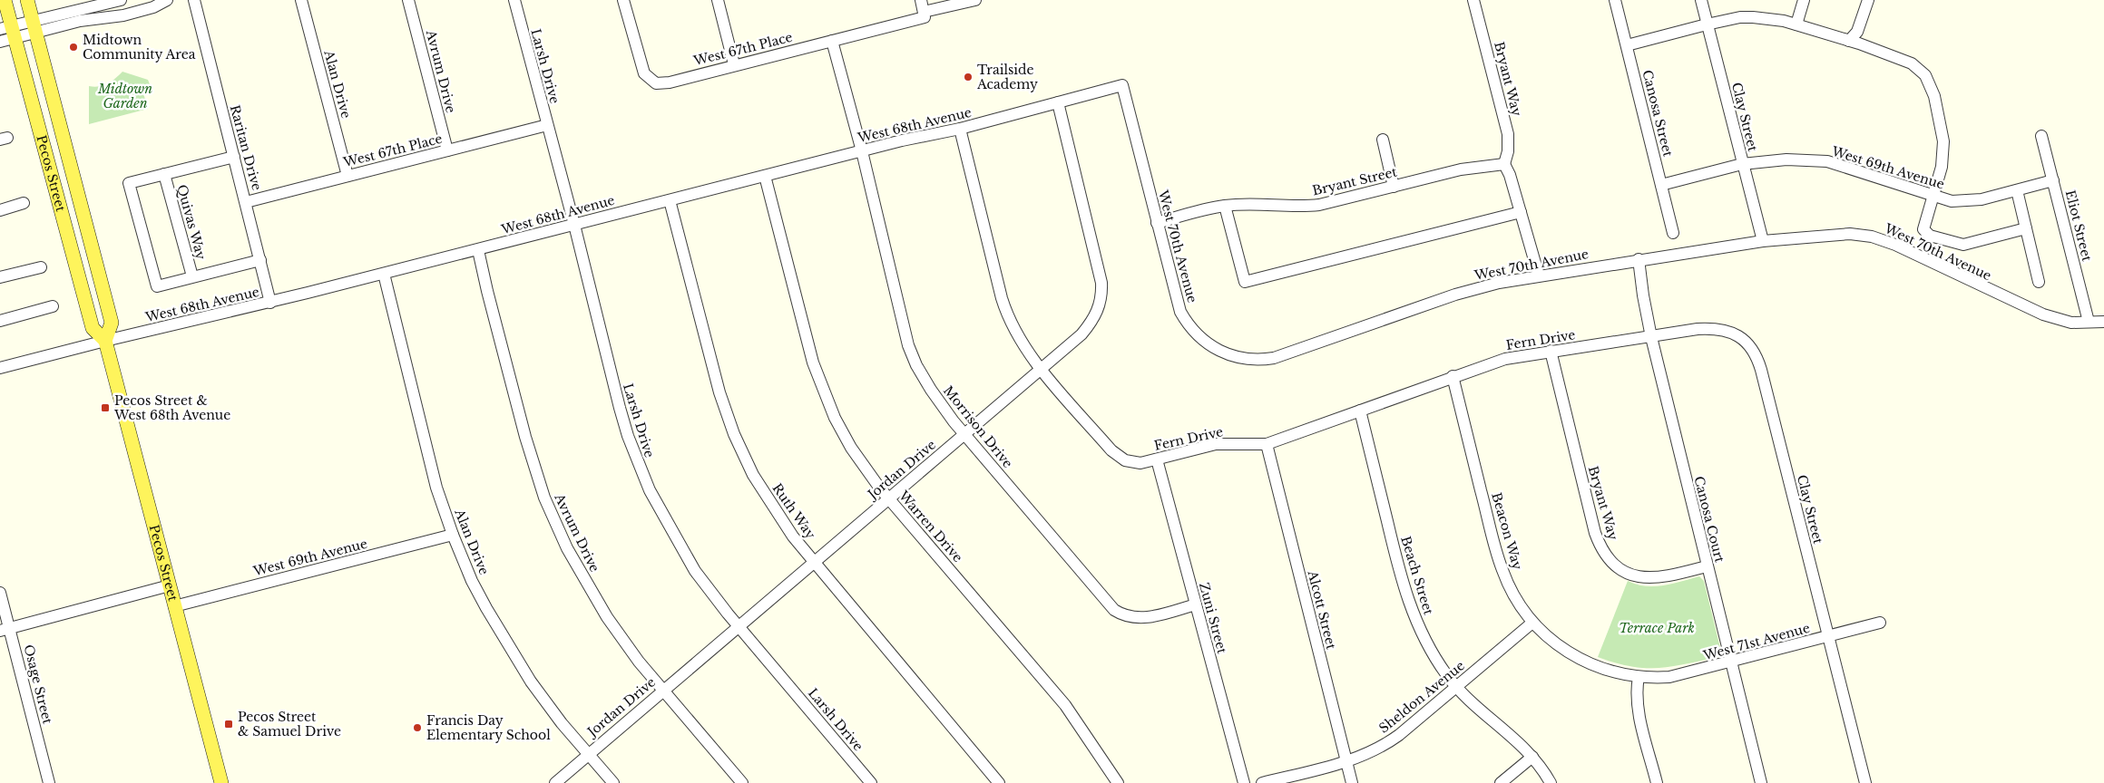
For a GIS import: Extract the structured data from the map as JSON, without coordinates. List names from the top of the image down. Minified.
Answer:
{"streets":{"main road":["Pecos Street"],"street":["West 67th Place","Larsh Drive","Avrum Drive","Bryant Way","Alan Drive","Canosa Street","Clay Street","West 68th Avenue","Raritan Drive","West 69th Avenue","Bryant Street","Quivas Way","Eliot Street","West 70th Avenue","Fern Drive","Morrison Drive","Jordan Drive","Ruth Way","Canosa Court","Warren Drive","Beacon Way","Beach Street","Alcott Street","Zuni Street","West 71st Avenue","Osage Street","Sheldon Avenue"]},"crossings":[["West 67th Place","Larsh Drive"],["West 67th Place","Avrum Drive"],["West 67th Place","Alan Drive"],["West 67th Place","Raritan Drive"],["West 67th Place","Morrison Drive"],["Larsh Drive","West 68th Avenue"],["Larsh Drive","Jordan Drive"],["Avrum Drive","West 68th Avenue"],["Avrum Drive","Jordan Drive"],["Bryant Way","Bryant Street"],["Bryant Way","Fern Drive"],["Bryant Way","Canosa Court"],["Alan Drive","West 68th Avenue"],["Alan Drive","West 69th Avenue"],["Alan Drive","Jordan Drive"],["Canosa Street","West 69th Avenue"],["Clay Street","West 69th Avenue"],["Clay Street","West 70th Avenue"],["Clay Street","Fern Drive"],["Clay Street","Canosa Court"],["Clay Street","West 71st Avenue"],["West 68th Avenue","Raritan Drive"],["West 68th Avenue","Pecos Street"],["West 68th Avenue","West 70th Avenue"],["West 68th Avenue","Fern Drive"],["West 68th Avenue","Morrison Drive"],["West 68th Avenue","Jordan Drive"],["West 68th Avenue","Ruth Way"],["West 68th Avenue","Warren Drive"],["West 69th Avenue","Pecos Street"],["West 69th Avenue","Eliot Street"],["Bryant Street","West 70th Avenue"],["Eliot Street","West 70th Avenue"],["West 70th Avenue","Canosa Court"],["Fern Drive","Jordan Drive"],["Fern Drive","Canosa Court"],["Fern Drive","Beacon Way"],["Fern Drive","Beach Street"],["Fern Drive","Alcott Street"],["Fern Drive","Zuni Street"],["Morrison Drive","Jordan Drive"],["Morrison Drive","Zuni Street"],["Jordan Drive","Ruth Way"],["Jordan Drive","Warren Drive"],["Canosa Court","West 71st Avenue"],["Beacon Way","West 71st Avenue"],["Beacon Way","Sheldon Avenue"],["Beach Street","Sheldon Avenue"],["Alcott Street","Sheldon Avenue"]],"parks":["Midtown Garden","Terrace Park"],"places":{"other":["Midtown Community Area","Trailside Academy","Francis Day Elementary School"],"transit":["Pecos Street & West 68th Avenue","Pecos Street & Samuel Drive"]}}
